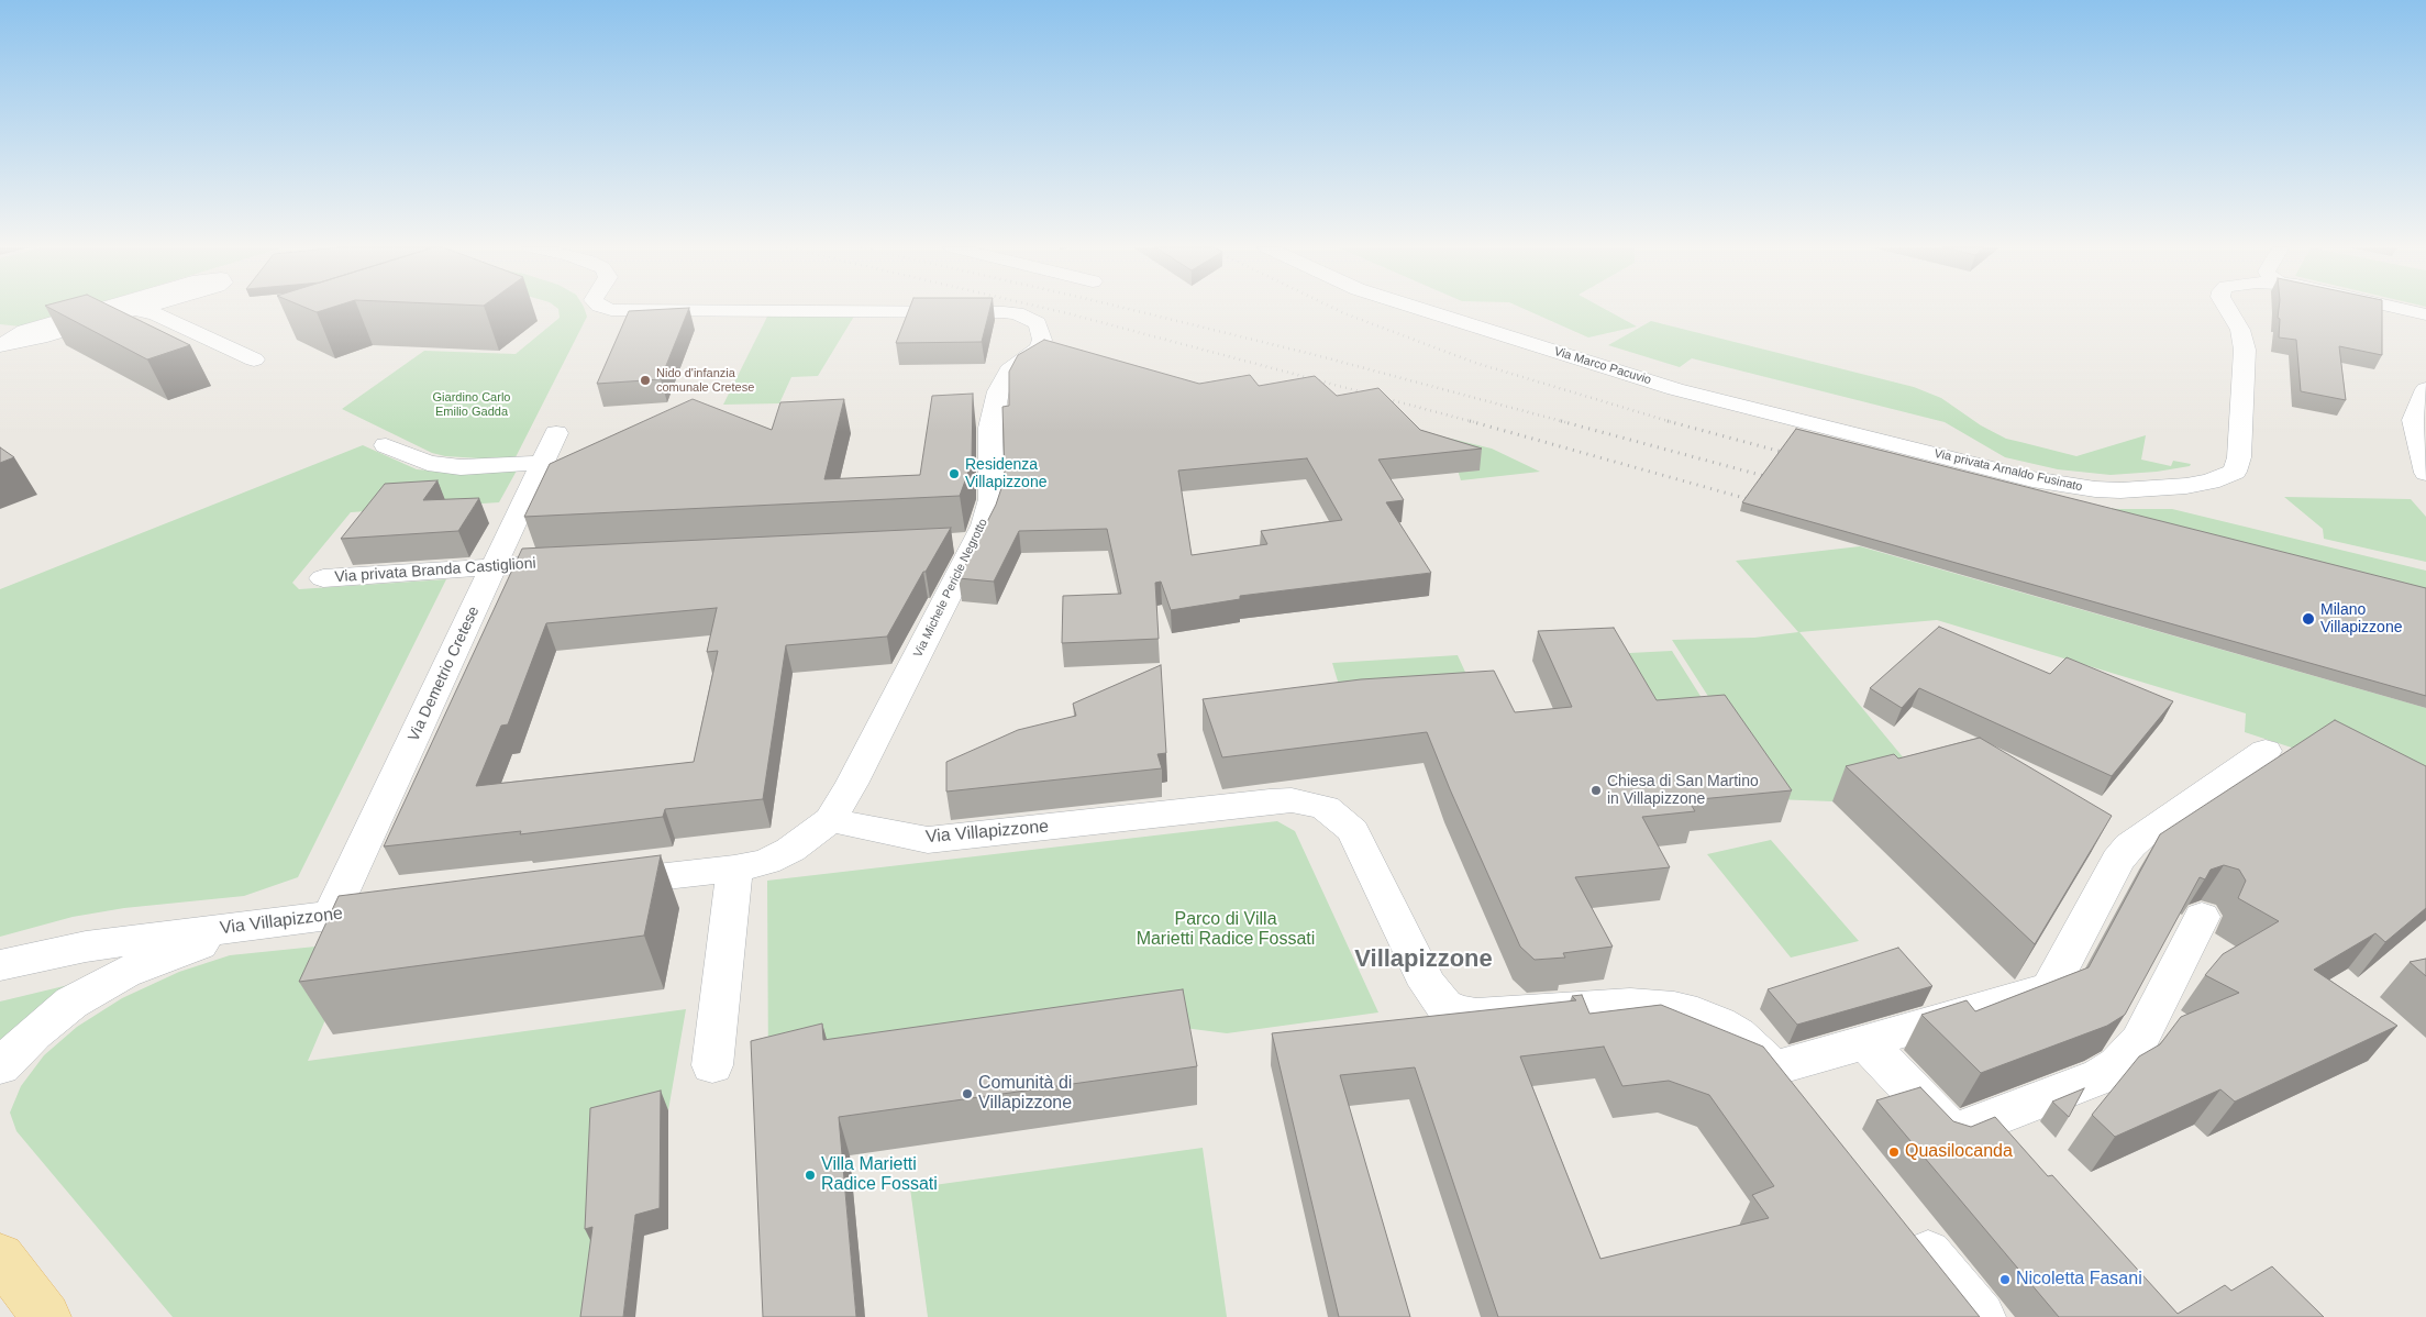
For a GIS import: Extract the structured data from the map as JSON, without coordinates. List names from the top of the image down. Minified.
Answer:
{"streets":{"street":["Via Marco Pacuvio","Via privata Arnaldo Fusinato","Via privata Branda Castiglioni","Via Michele Pericle Negrotto","Via Demetrio Cretese","Via Villapizzone"]},"crossings":[["Via Marco Pacuvio","Via privata Arnaldo Fusinato"],["Via privata Branda Castiglioni","Via Demetrio Cretese"],["Via Michele Pericle Negrotto","Via Villapizzone"],["Via Demetrio Cretese","Via Villapizzone"]],"districts":["Villapizzone"],"parks":["Giardino Carlo Emilio Gadda","Parco di Villa Marietti Radice Fossati"],"places":["Nido d'infanzia comunale Cretese","Residenza Villapizzone","Milano Villapizzone","Chiesa di San Martino in Villapizzone","Comunità di Villapizzone","Quasilocanda","Villa Marietti Radice Fossati","Nicoletta Fasani"]}
